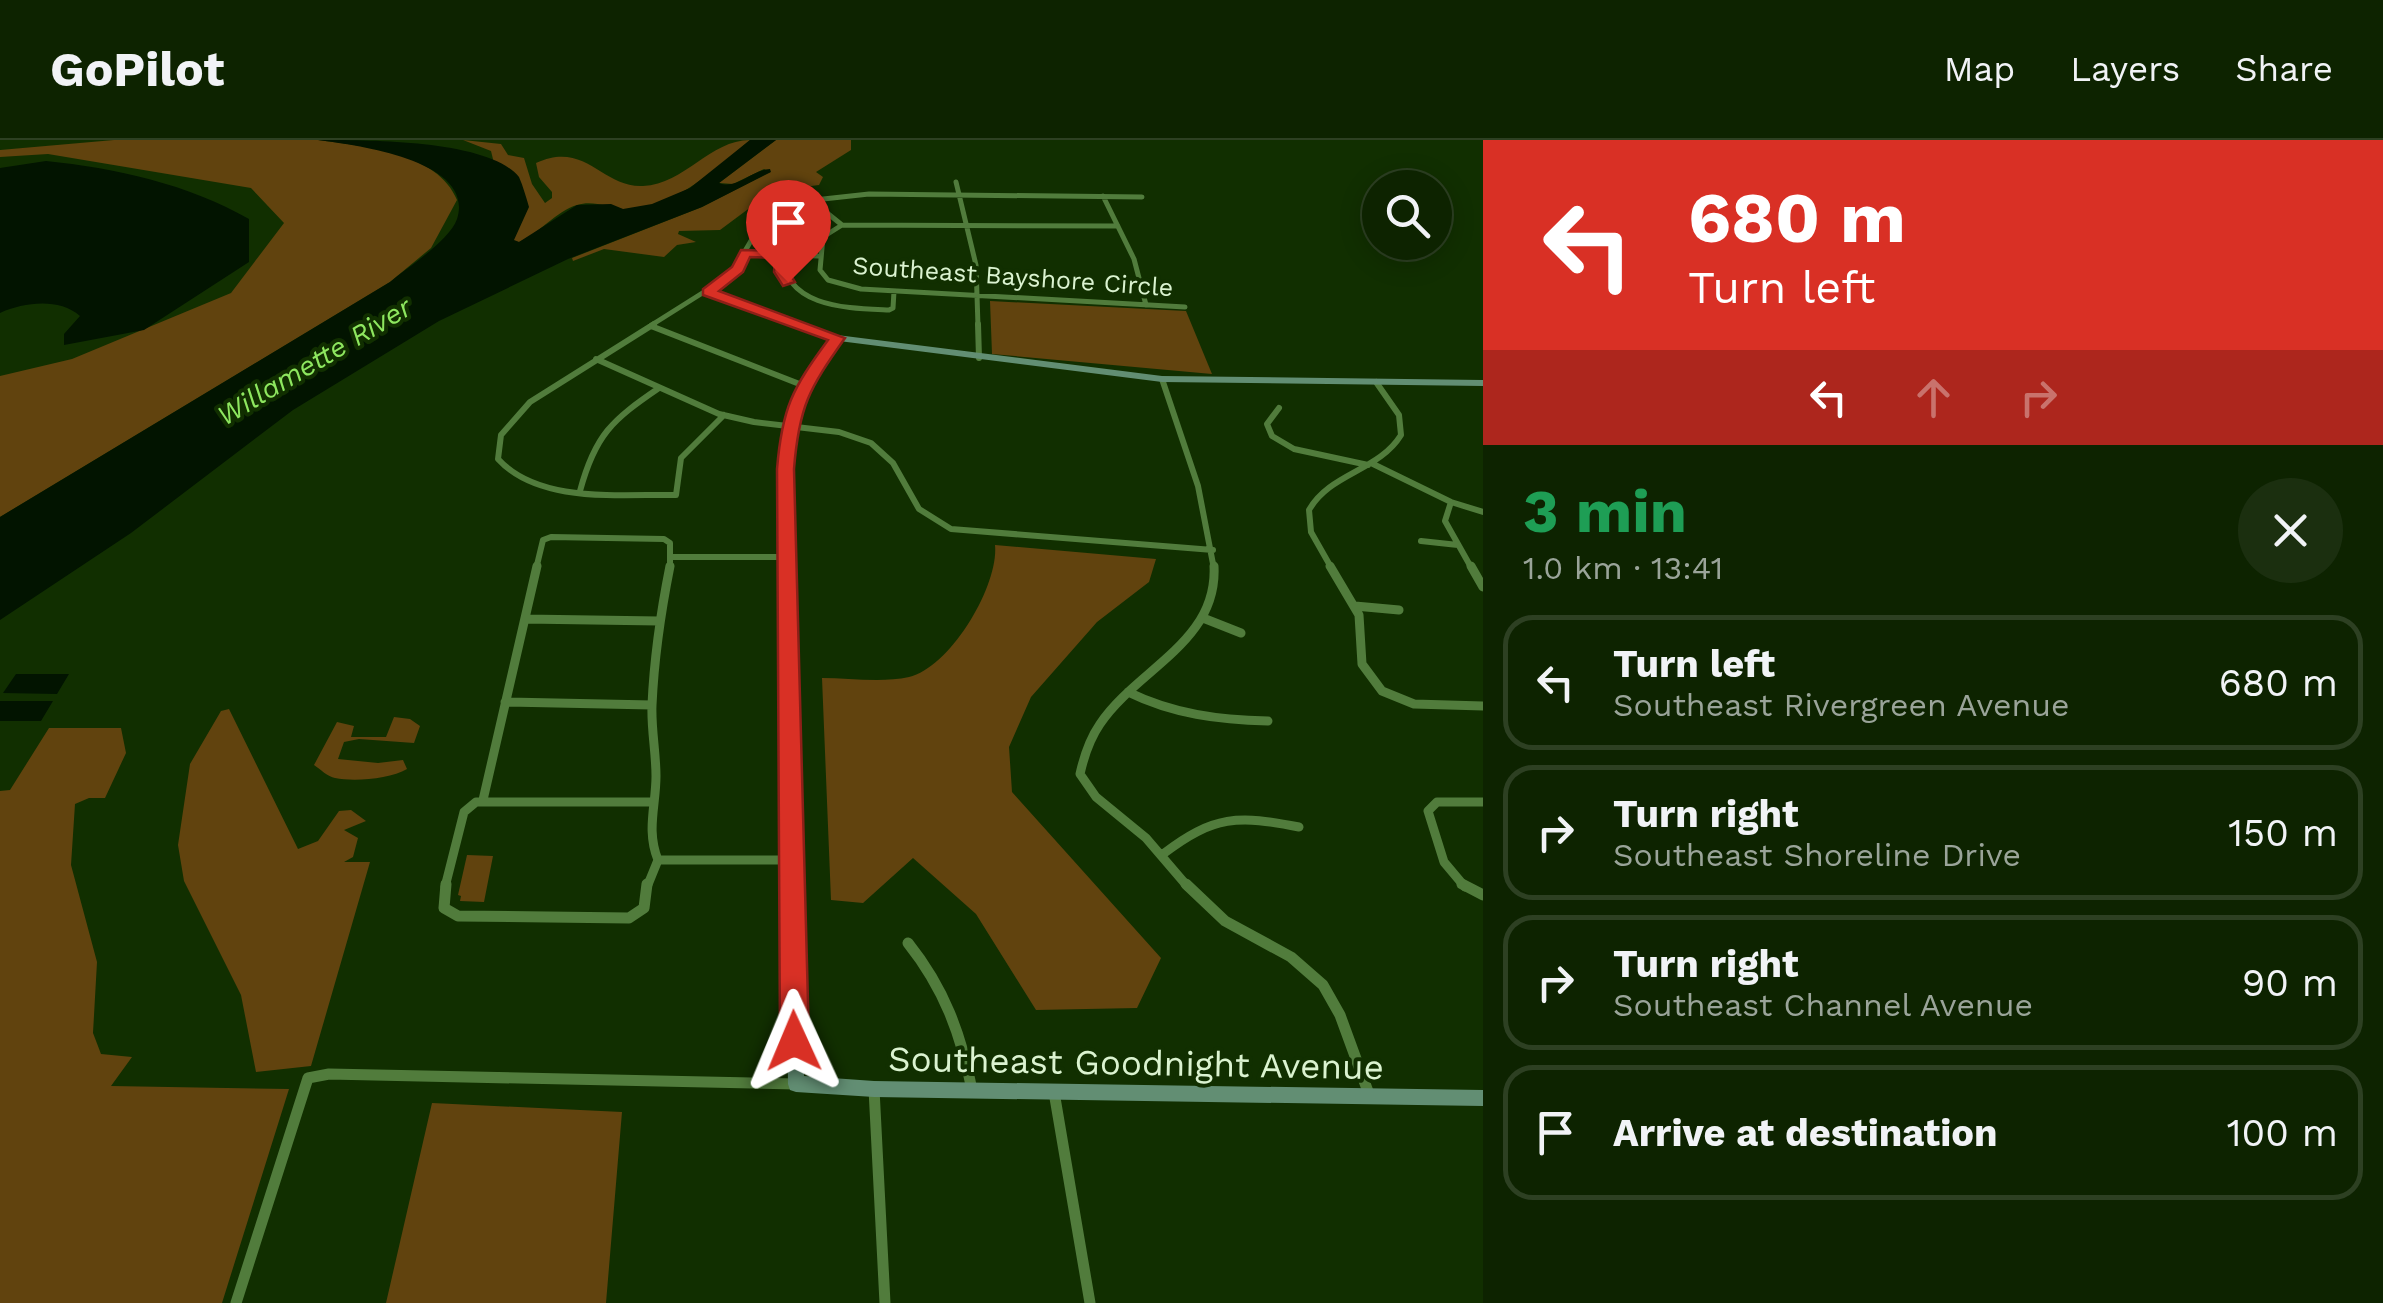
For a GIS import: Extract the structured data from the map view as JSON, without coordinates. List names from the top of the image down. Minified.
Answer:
{"streets":{"street":["Southeast Bayshore Circle","Southeast Goodnight Avenue"]},"water":["Willamette River"],"page":{"header":"GoPilot","nav":["Map","Layers","Share"],"turn":["680 m","Turn left"],"heading":["3 min","1.0 km · 13:41"],"list":[{"name":"Turn left","note":"Southeast Rivergreen Avenue","value":"680 m"},{"name":"Turn right","note":"Southeast Shoreline Drive","value":"150 m"},{"name":"Turn right","note":"Southeast Channel Avenue","value":"90 m"},{"name":"Arrive at destination","value":"100 m"}]}}
